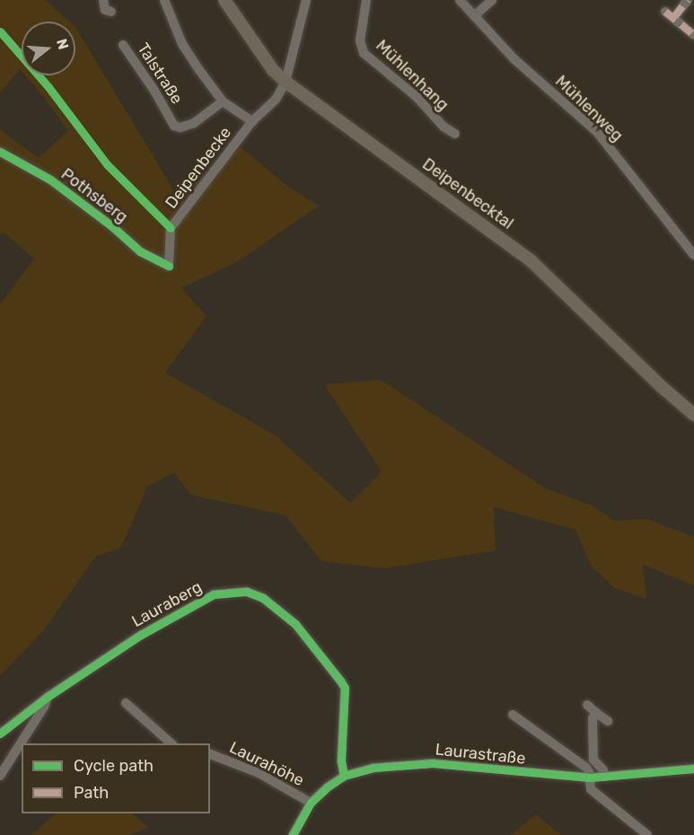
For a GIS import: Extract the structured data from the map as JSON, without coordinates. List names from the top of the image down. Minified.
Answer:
{"streets":{"main road":["Deipenbecktal"],"street":["Talstraße","Mühlenhang","Mühlenweg","Deipenbecke","Pothsberg","Lauraberg","Laurastraße","Laurahöhe"]},"crossings":[["Deipenbecke","Pothsberg"],["Lauraberg","Laurastraße"],["Laurastraße","Laurahöhe"]],"legend":["Cycle path","Path"],"north":"right"}
